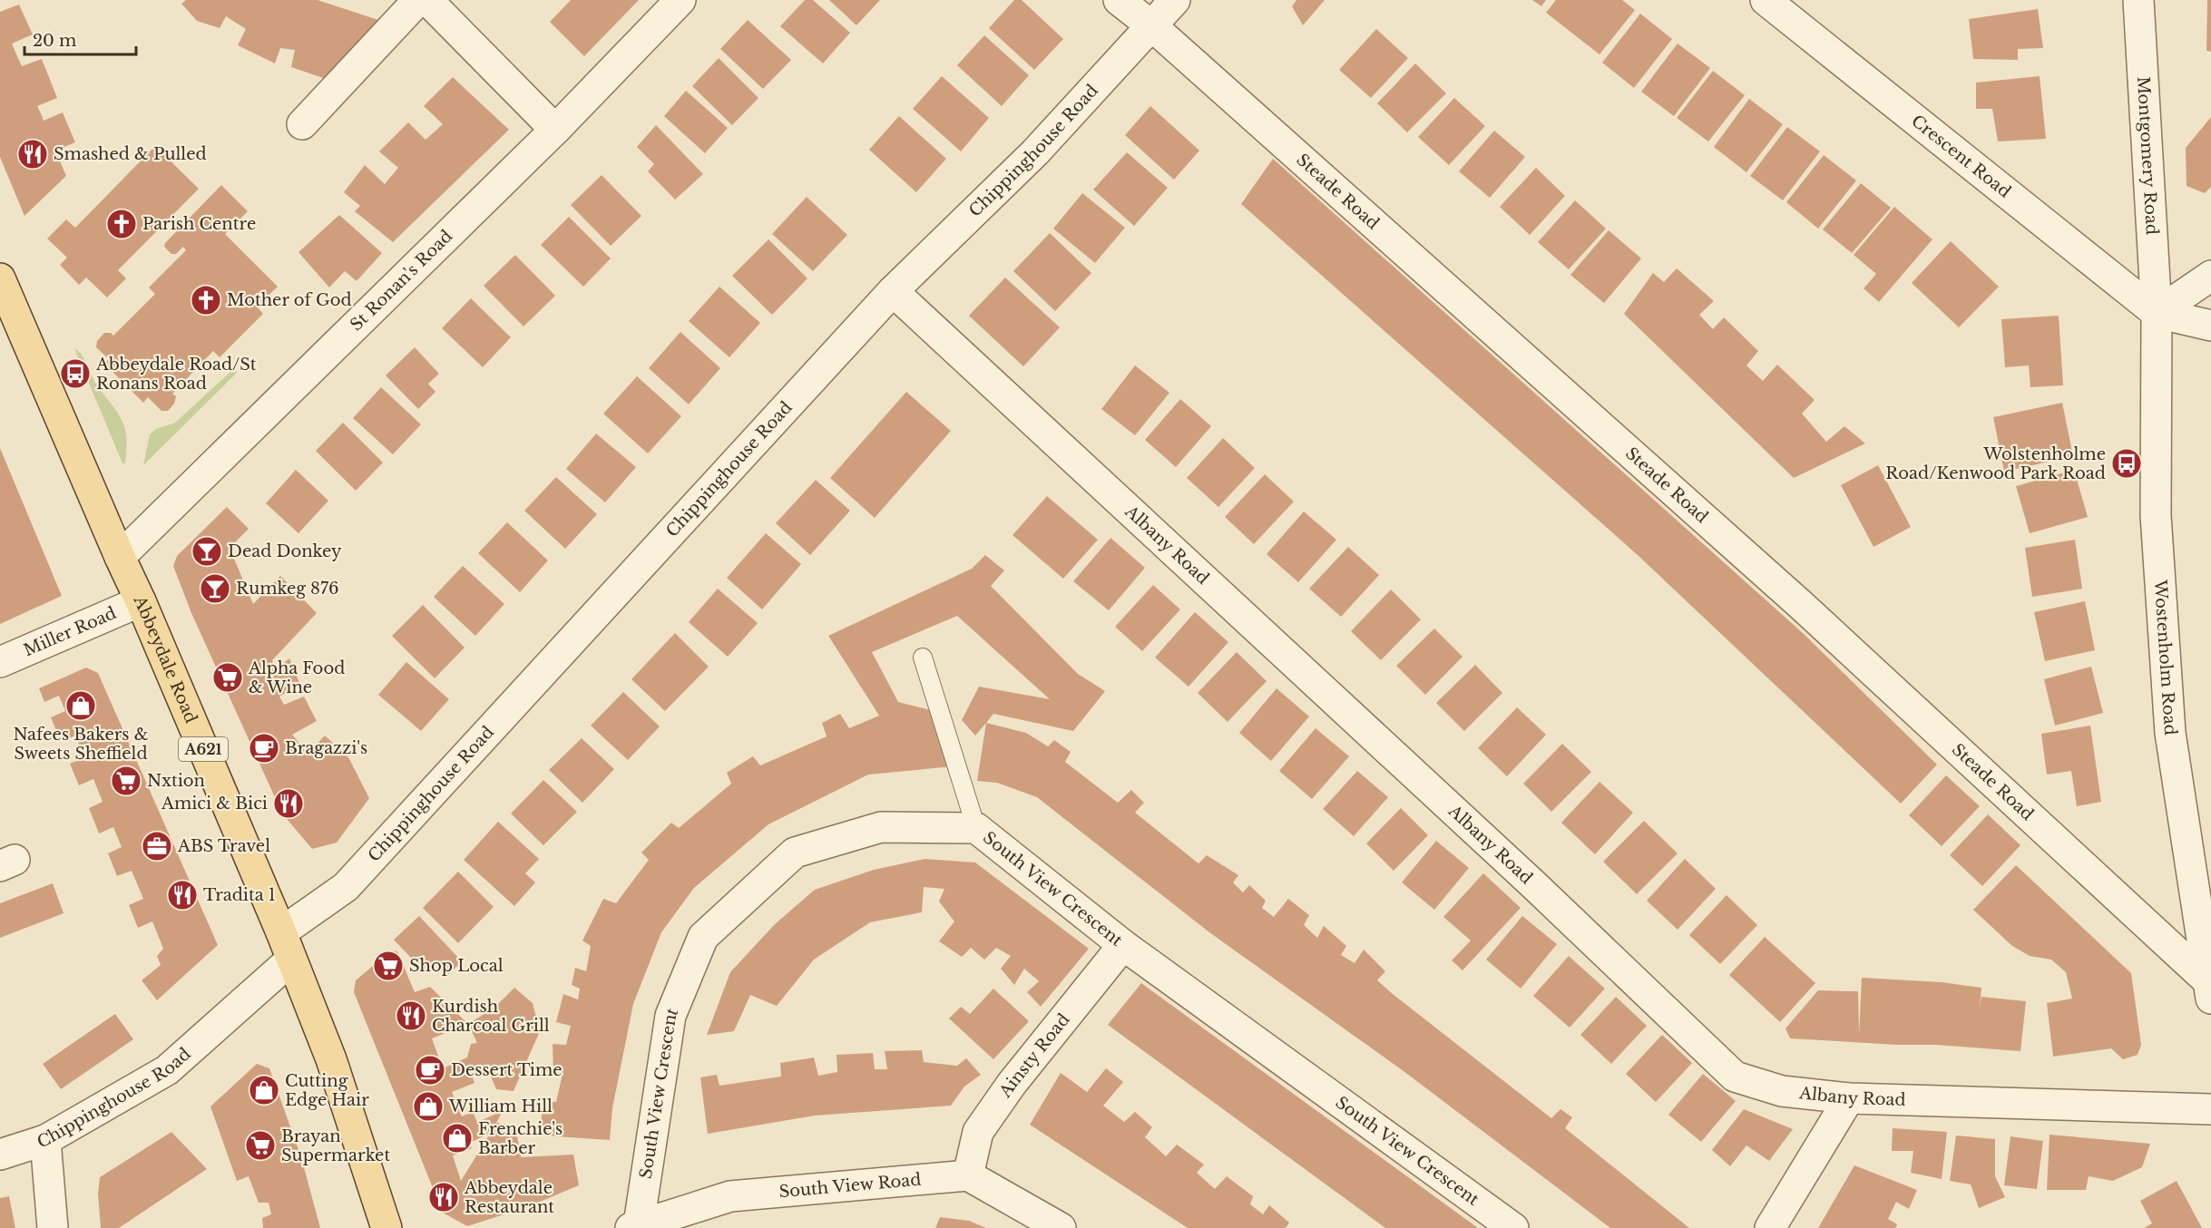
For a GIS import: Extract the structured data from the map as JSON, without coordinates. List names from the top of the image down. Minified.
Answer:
{"streets":{"main road":["Abbeydale Road","A621"],"street":["Chippinghouse Road","Crescent Road","Montgomery Road","Steade Road","St Ronan's Road","Albany Road","Miller Road","Wostenholm Road","South View Crescent","Ainsty Road","South View Road"]},"crossings":[["Chippinghouse Road","Steade Road"],["Chippinghouse Road","Albany Road"],["Chippinghouse Road","Abbeydale Road"],["Crescent Road","Montgomery Road"],["Crescent Road","Wostenholm Road"],["Montgomery Road","Wostenholm Road"],["Steade Road","Wostenholm Road"],["St Ronan's Road","Abbeydale Road"],["Miller Road","Abbeydale Road"],["South View Crescent","Ainsty Road"],["South View Crescent","South View Road"],["Ainsty Road","South View Road"]],"places":{"restaurant":["Smashed & Pulled","Amici & Bici","Tradita 1","Kurdish Charcoal Grill","Abbeydale Restaurant"],"church":["Parish Centre","Mother of God"],"bus stop":["Abbeydale Road/St Ronans Road","Wolstenholme Road/Kenwood Park Road"],"bar":["Dead Donkey","Rumkeg 876"],"supermarket":["Alpha Food & Wine","Nxtion","Shop Local","Brayan Supermarket"],"shop":["Nafees Bakers & Sweets Sheffield","Cutting Edge Hair","William Hill","Frenchie's Barber"],"cafe":["Bragazzi's","Dessert Time"],"office":["ABS Travel"]},"scale_bar":"20 m"}
